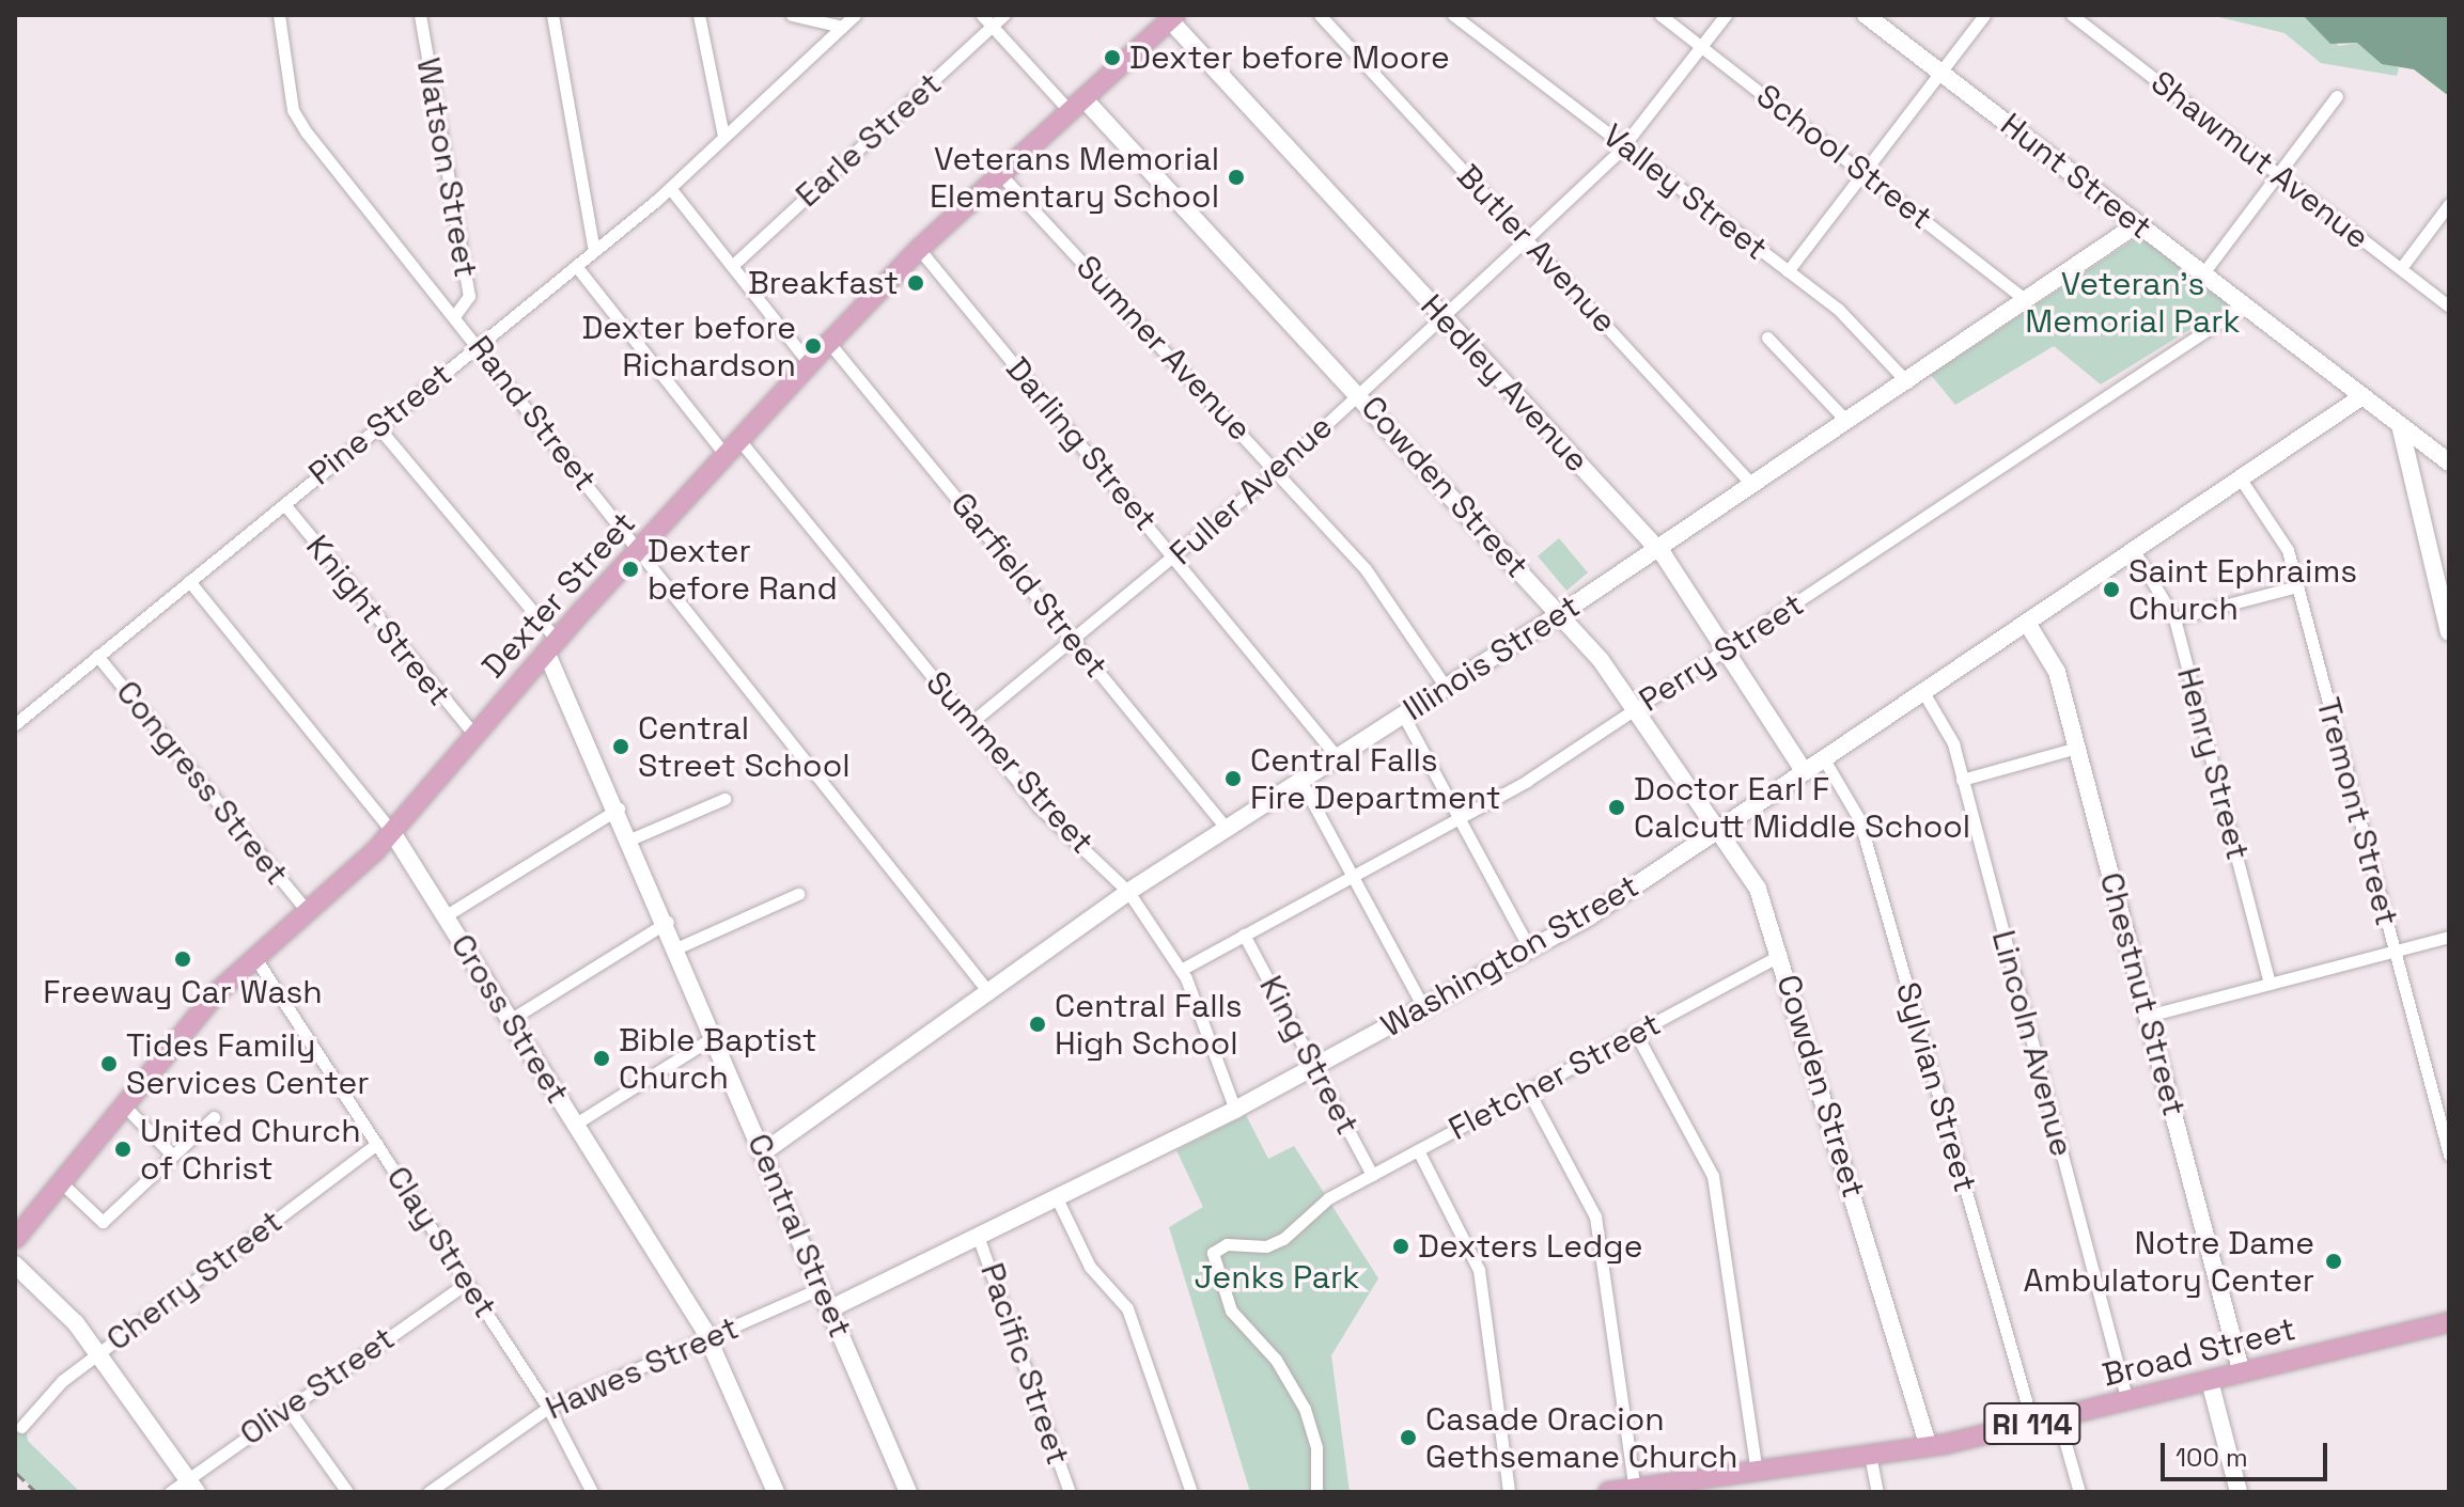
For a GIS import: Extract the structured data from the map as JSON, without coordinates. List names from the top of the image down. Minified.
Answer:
{"streets":{"main road":["Dexter Street","Broad Street","RI 114"],"street":["Earle Street","School Street","Shawmut Avenue","Watson Street","Hunt Street","Valley Street","Butler Avenue","Sumner Avenue","Hedley Avenue","Rand Street","Pine Street","Darling Street","Cowden Street","Fuller Avenue","Garfield Street","Knight Street","Perry Street","Illinois Street","Summer Street","Henry Street","Congress Street","Tremont Street","Washington Street","Chestnut Street","Cross Street","Lincoln Avenue","King Street","Fletcher Street","Sylvian Street","Central Street","Clay Street","Cherry Street","Pacific Street","Hawes Street","Olive Street"]},"crossings":[["School Street","Fuller Avenue"],["School Street","Illinois Street"],["Watson Street","Rand Street"],["Hunt Street","Perry Street"],["Hunt Street","Illinois Street"],["Hunt Street","Washington Street"],["Valley Street","Fuller Avenue"],["Valley Street","Illinois Street"],["Butler Avenue","Fuller Avenue"],["Butler Avenue","Illinois Street"],["Sumner Avenue","Fuller Avenue"],["Sumner Avenue","Dexter Street"],["Sumner Avenue","Illinois Street"],["Hedley Avenue","Fuller Avenue"],["Hedley Avenue","Dexter Street"],["Hedley Avenue","Perry Street"],["Hedley Avenue","Illinois Street"],["Hedley Avenue","Washington Street"],["Rand Street","Pine Street"],["Rand Street","Dexter Street"],["Rand Street","Illinois Street"],["Pine Street","Knight Street"],["Pine Street","Summer Street"],["Pine Street","Congress Street"],["Pine Street","Cross Street"],["Pine Street","Central Street"],["Darling Street","Fuller Avenue"],["Darling Street","Dexter Street"],["Darling Street","Illinois Street"],["Cowden Street","Fuller Avenue"],["Cowden Street","Dexter Street"],["Cowden Street","Perry Street"],["Cowden Street","Illinois Street"],["Cowden Street","Washington Street"],["Cowden Street","Fletcher Street"],["Cowden Street","Broad Street"],["Fuller Avenue","Garfield Street"],["Fuller Avenue","Summer Street"],["Garfield Street","Dexter Street"],["Garfield Street","Illinois Street"],["Dexter Street","Knight Street"],["Dexter Street","Summer Street"],["Dexter Street","Congress Street"],["Dexter Street","Cross Street"],["Dexter Street","Central Street"],["Dexter Street","Clay Street"],["Perry Street","Summer Street"],["Perry Street","King Street"],["Illinois Street","Summer Street"],["Illinois Street","Central Street"],["Summer Street","Washington Street"],["Henry Street","Washington Street"],["Tremont Street","Washington Street"],["Washington Street","Chestnut Street"],["Washington Street","Lincoln Avenue"],["Washington Street","King Street"],["Washington Street","Sylvian Street"],["Washington Street","Central Street"],["Washington Street","Pacific Street"],["Chestnut Street","Broad Street"],["Cross Street","Hawes Street"],["Lincoln Avenue","Broad Street"],["King Street","Fletcher Street"],["Sylvian Street","Broad Street"],["Central Street","Hawes Street"],["Clay Street","Cherry Street"],["Clay Street","Hawes Street"],["Clay Street","Olive Street"]],"parks":["Veteran's Memorial Park","Jenks Park"],"places":["Dexter before Moore","Veterans Memorial Elementary School","Breakfast","Dexter before Richardson","Dexter before Rand","Saint Ephraims Church","Central Street School","Central Falls Fire Department","Doctor Earl F Calcutt Middle School","Freeway Car Wash","Central Falls High School","Bible Baptist Church","Tides Family Services Center","United Church of Christ","Dexters Ledge","Notre Dame Ambulatory Center","Casade Oracion Gethsemane Church"],"scale_bar":"100 m"}
